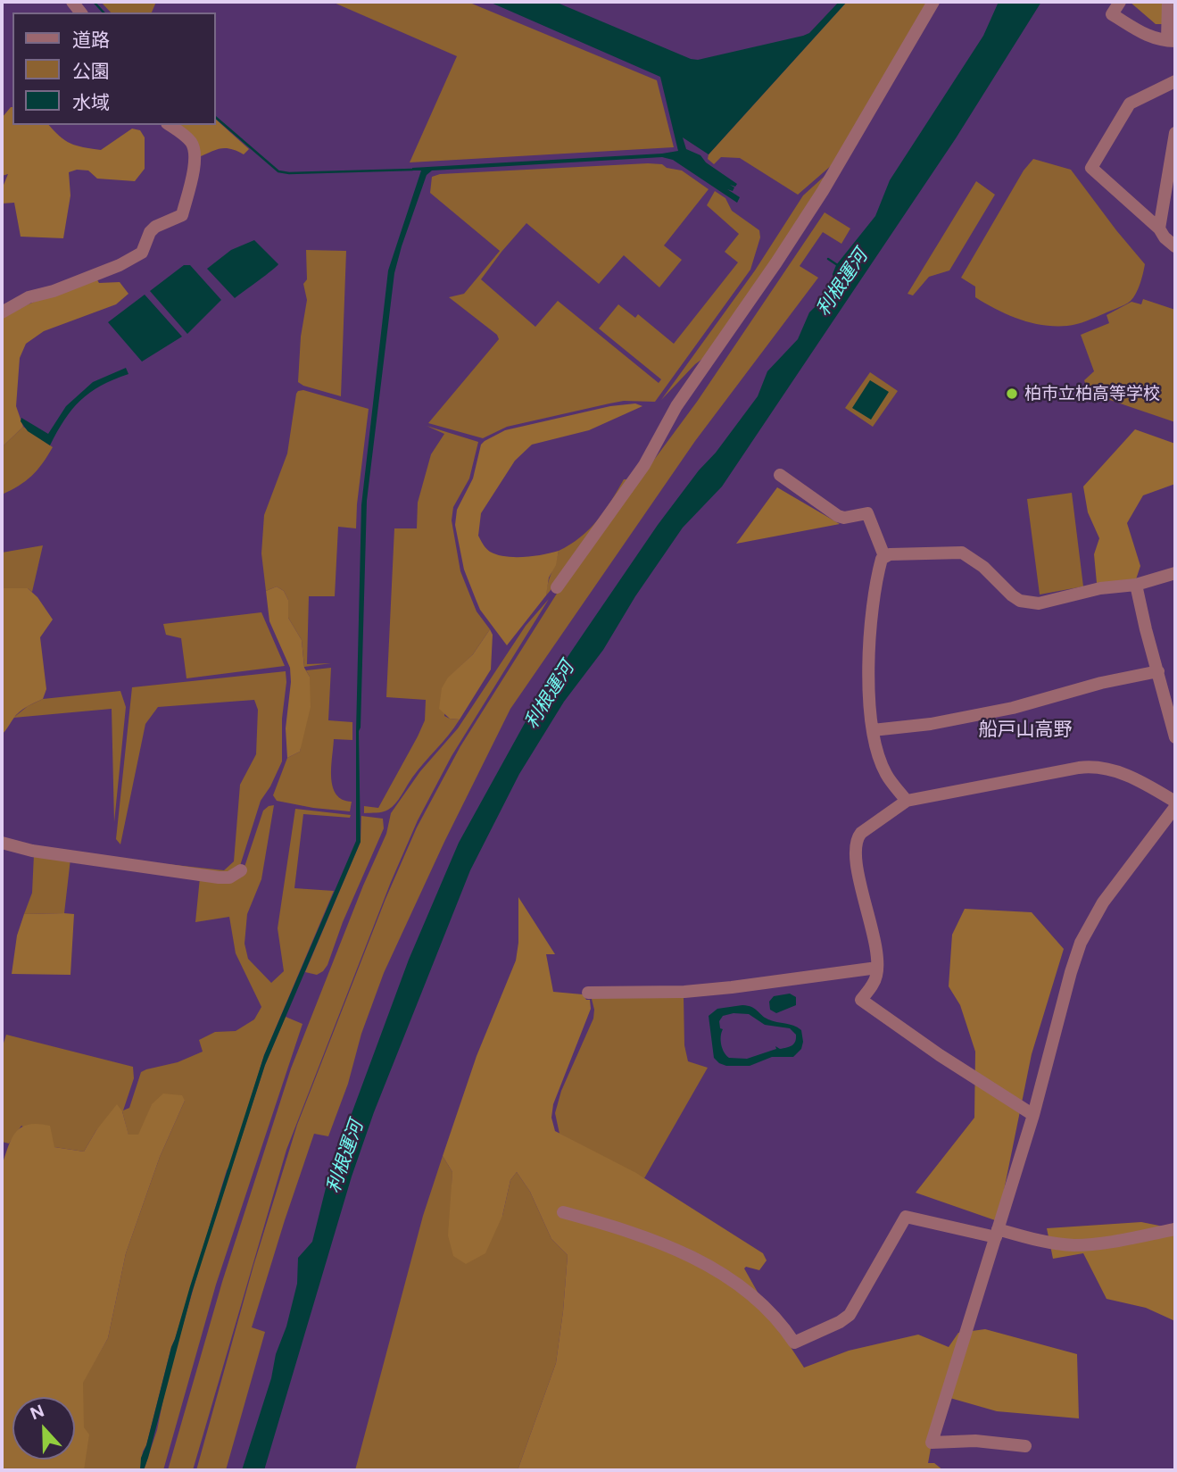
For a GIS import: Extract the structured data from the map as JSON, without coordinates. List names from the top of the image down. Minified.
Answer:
{"districts":["船戸山高野"],"water":["利根運河"],"places":["柏市立柏高等学校"],"legend":["道路","公園","水域"],"north":"top"}
